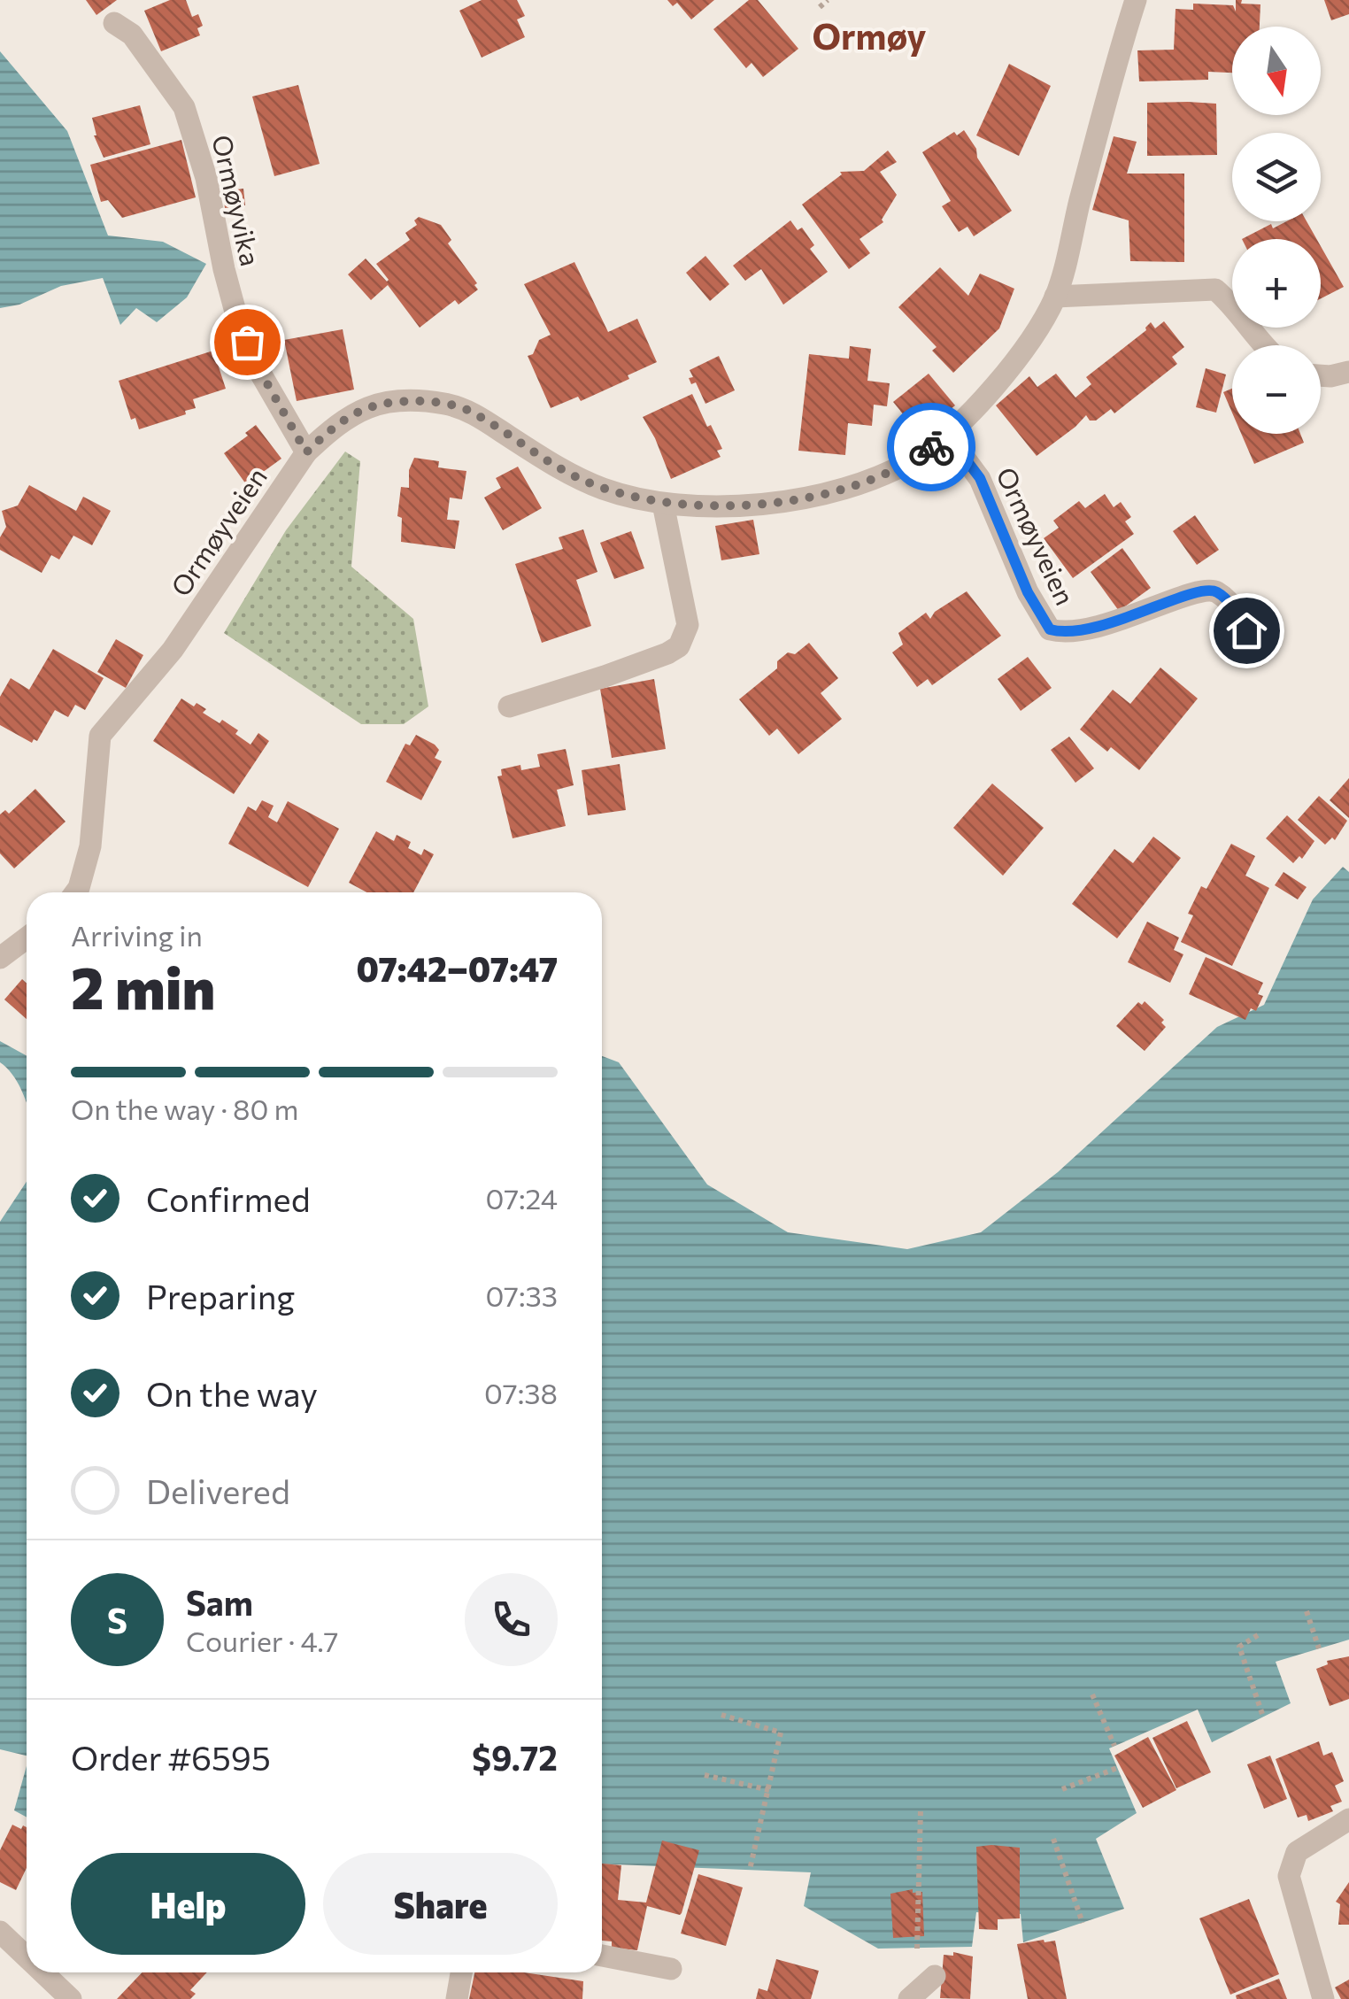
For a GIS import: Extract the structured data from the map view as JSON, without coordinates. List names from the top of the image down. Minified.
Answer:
{"streets":{"street":["Ormøyvika","Ormøyveien"]},"crossings":[["Ormøyvika","Ormøyveien"]],"districts":["Ormøy"],"north":"bottom","page":{"map_buttons":["+","−"],"heading":["2 min","Arriving in","07:42–07:47"],"panel":["Sam","Courier · 4.7","Order #6595","$9.72"],"bar":"On the way · 80 m","list":[["Confirmed","07:24"],["Preparing","07:33"],["On the way","07:38"],"Delivered"],"round":"S","buttons":["Help","Share"]}}
